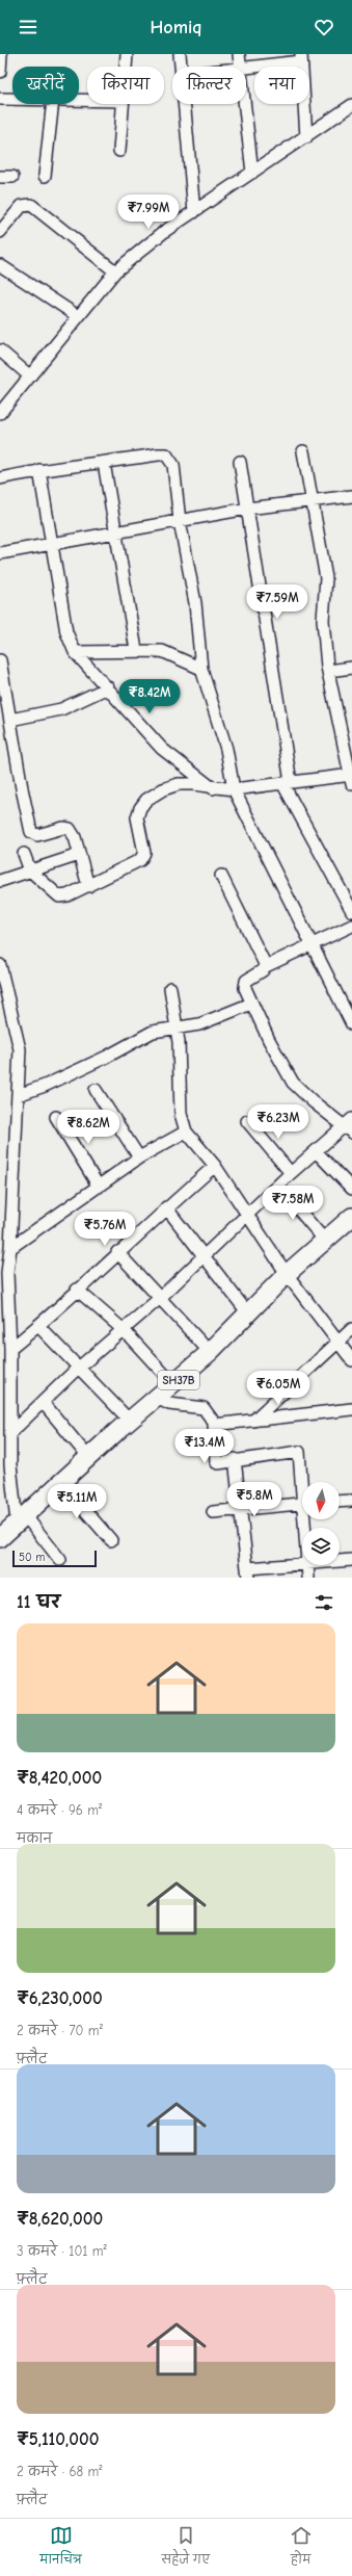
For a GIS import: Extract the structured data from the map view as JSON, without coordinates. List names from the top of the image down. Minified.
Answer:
{"streets":{"main road":["SH37B"]},"scale_bar":"50 m","north":"bottom","page":{"header":"Homiq","chip":["खरीदें","किराया","फ़िल्टर","नया"],"price":["₹7.99M","₹7.59M","₹8.42M","₹6.23M","₹8.62M","₹7.58M","₹5.76M","₹6.05M","₹13.4M","₹5.8M","₹5.11M"],"scale":"50 m","heading":"11 घर","list":[{"name":"₹8,420,000","note":"4 कमरे · 96 m² · मकान"},{"name":"₹6,230,000","note":"2 कमरे · 70 m² · फ़्लैट"},{"name":"₹8,620,000","note":"3 कमरे · 101 m² · फ़्लैट"},{"name":"₹5,110,000","note":"2 कमरे · 68 m² · फ़्लैट"}],"tabs":["मानचित्र","सहेजे गए","होम"]}}
